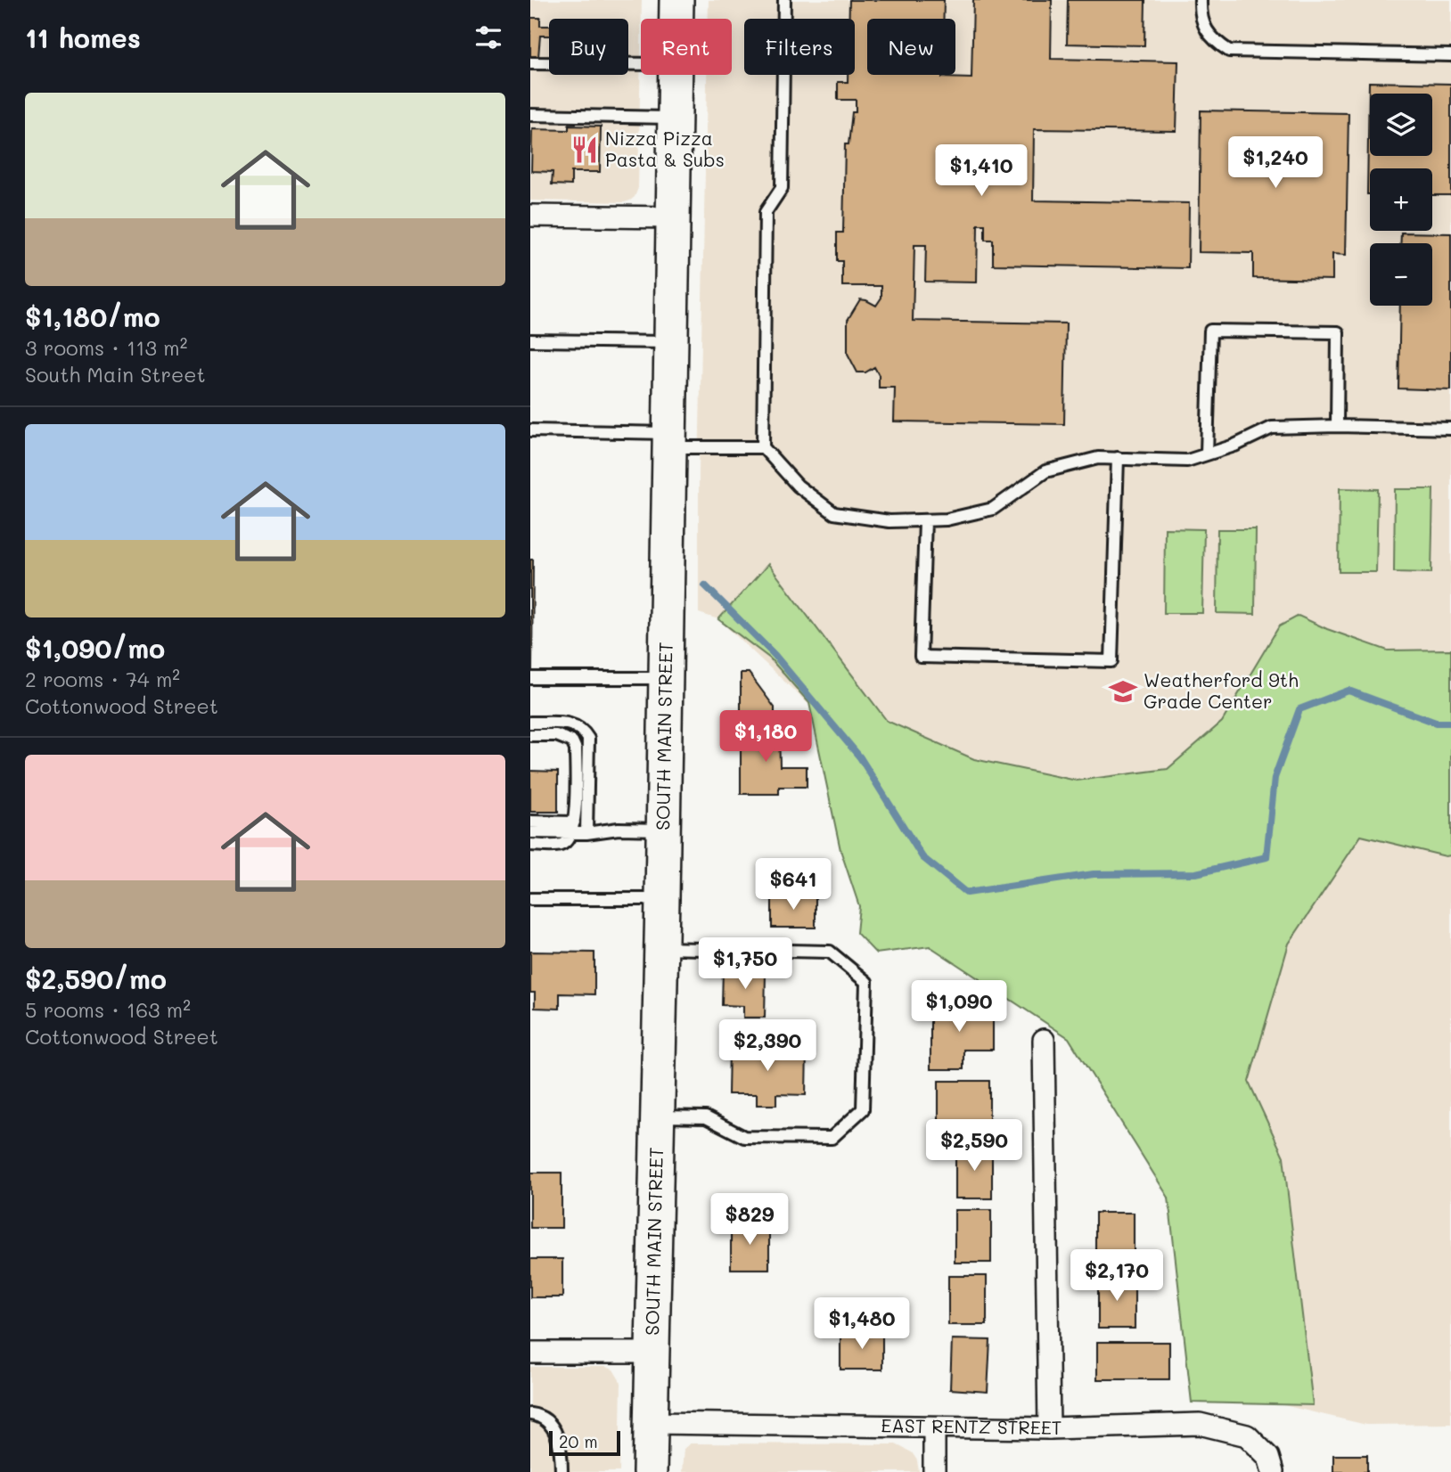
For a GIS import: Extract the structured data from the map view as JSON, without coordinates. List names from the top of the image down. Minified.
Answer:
{"streets":{"main road":["SOUTH MAIN STREET"],"street":["EAST RENTZ STREET"]},"crossings":[["SOUTH MAIN STREET","EAST RENTZ STREET"]],"places":{"restaurant":["Nizza Pizza Pasta & Subs"],"school or university":["Weatherford 9th Grade Center"]},"scale_bar":"20 m","page":{"heading":"11 homes","chip":["Buy","Rent","Filters","New"],"list":[{"name":"$1,180/mo","note":"3 rooms · 113 m² · South Main Street"},{"name":"$1,090/mo","note":"2 rooms · 74 m² · Cottonwood Street"},{"name":"$2,590/mo","note":"5 rooms · 163 m² · Cottonwood Street"}],"map_buttons":["+","−"],"price":["$1,240","$1,410","$1,180","$641","$1,750","$1,090","$2,390","$2,590","$829","$2,170","$1,480"],"scale":"20 m"}}
